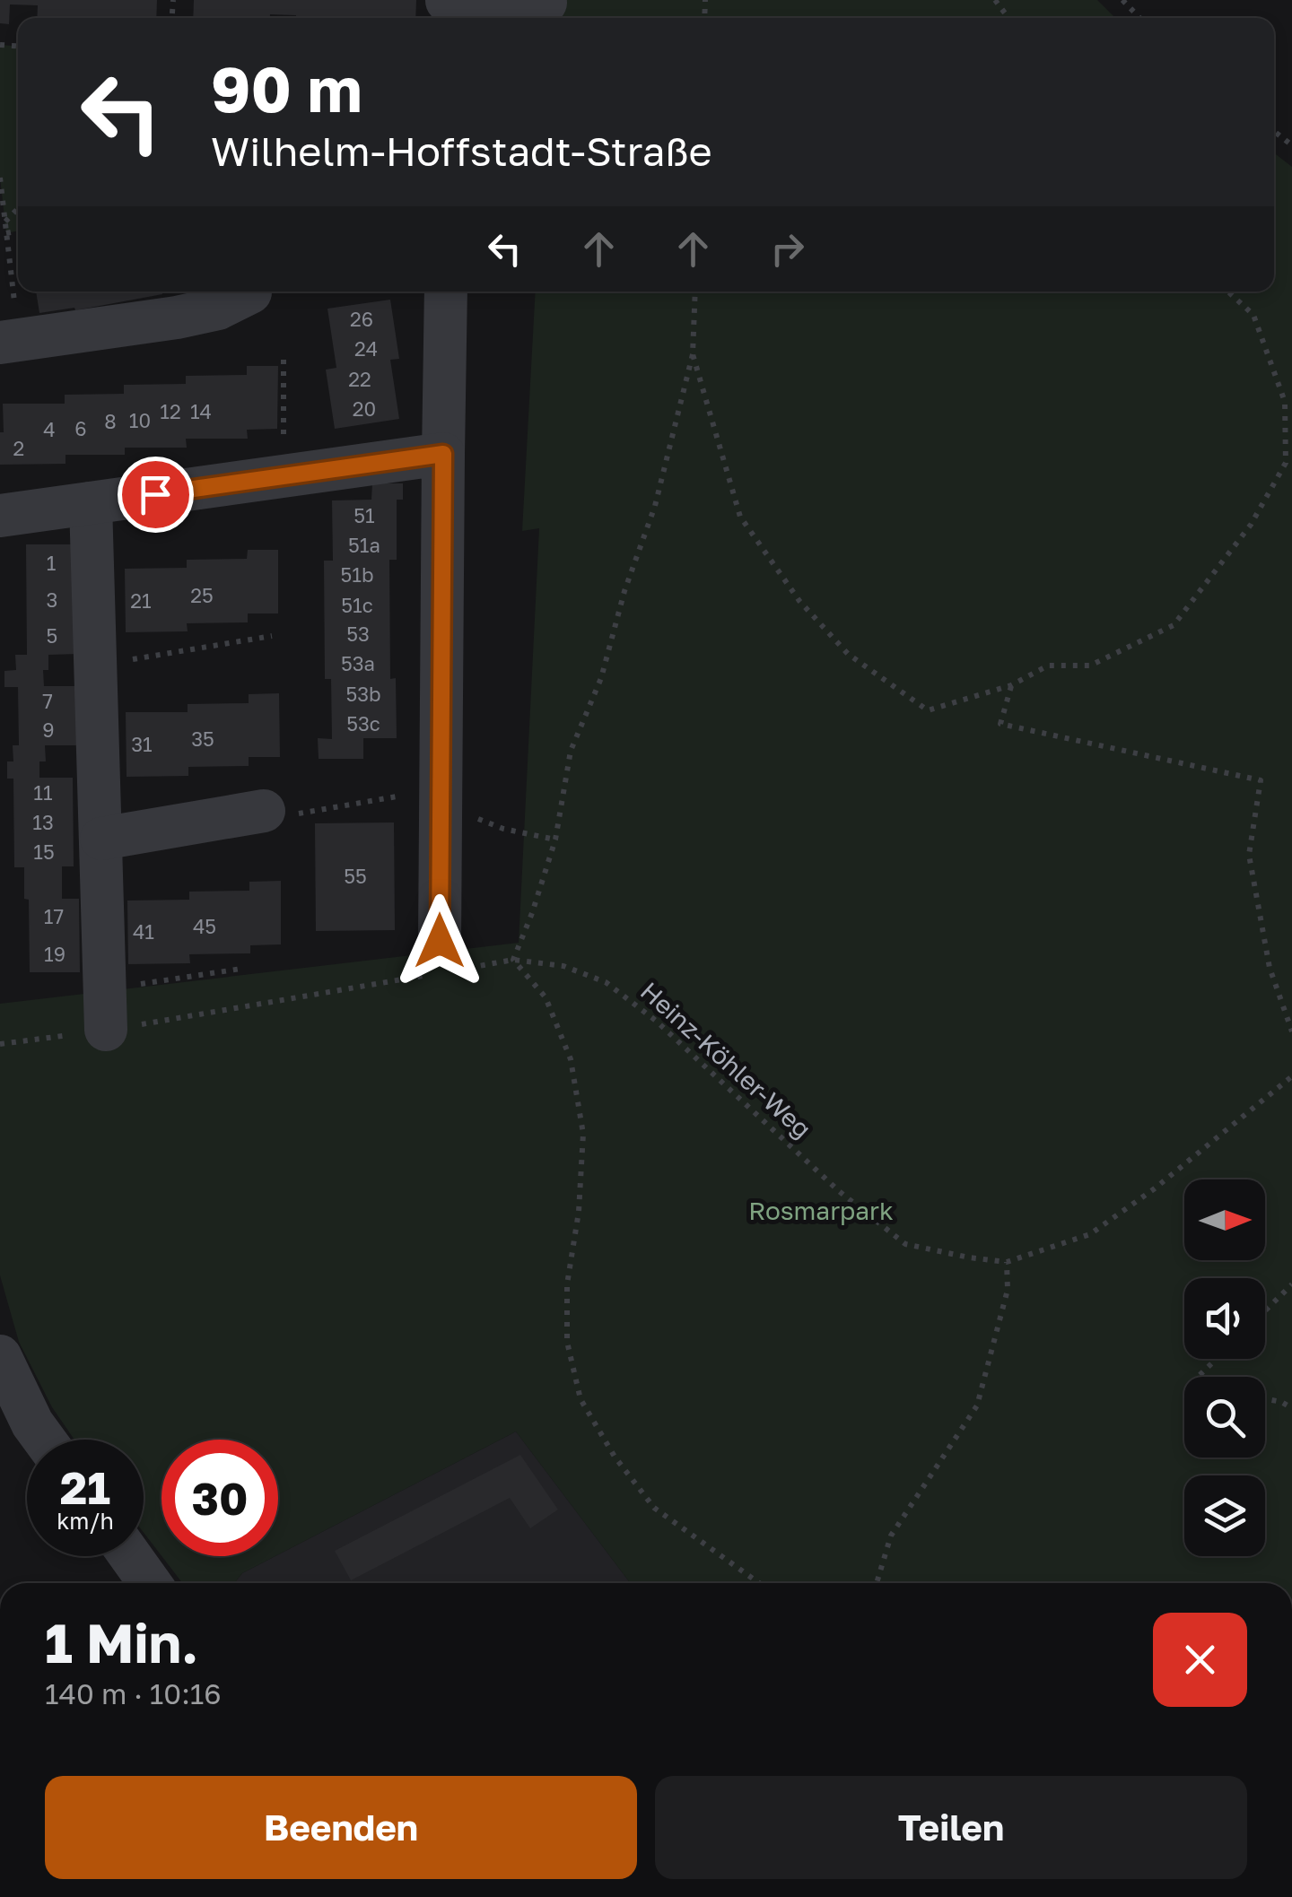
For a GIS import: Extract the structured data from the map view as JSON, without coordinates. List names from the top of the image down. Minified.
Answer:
{"streets":{"path":["Heinz-Köhler-Weg"]},"parks":["Rosmarpark"],"house_numbers":["26","24","22","20","12","14","10","8","6","4","2","51","51a","1","51b","25","3","21","51c","53","5","53a","53b","7","53c","9","35","31","11","13","15","55","17","45","41","19"],"north":"right","page":{"turn":["90 m","Wilhelm-Hoffstadt-Straße"],"speed":"21 km/h","limit":"30","heading":["1 Min.","140 m · 10:16"],"buttons":["Beenden","Teilen"]}}
